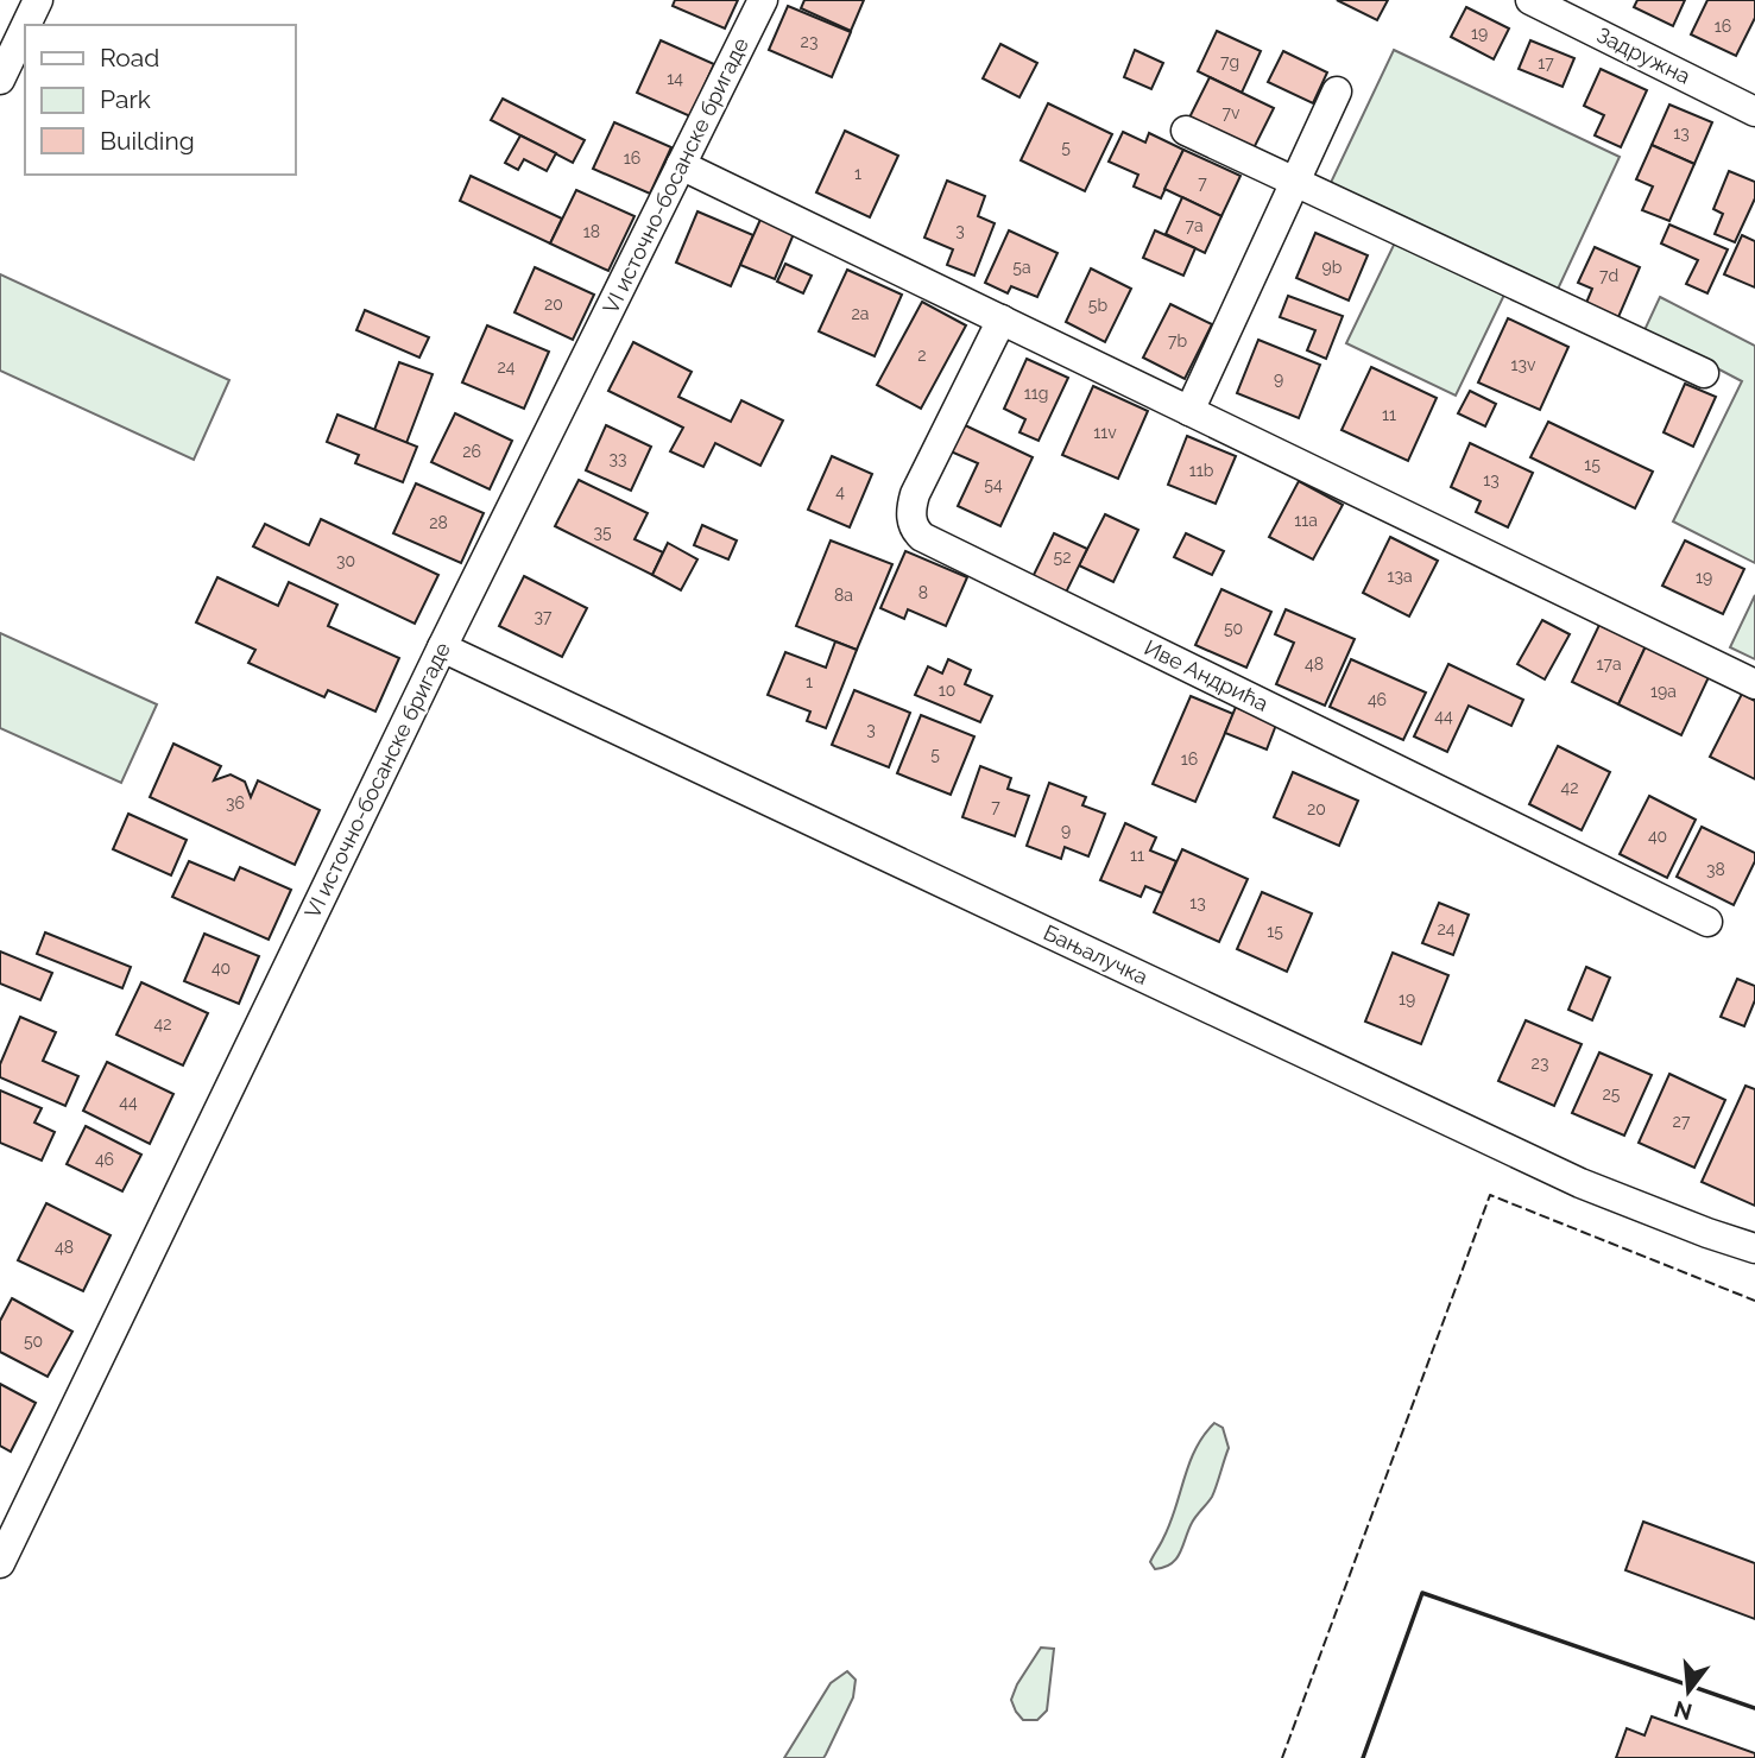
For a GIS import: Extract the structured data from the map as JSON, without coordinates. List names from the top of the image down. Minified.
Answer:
{"streets":{"street":["Задружна","VI источно-босанске бригаде","Иве Андрића","Бањалучка"]},"crossings":[["VI источно-босанске бригаде","Бањалучка"]],"house_numbers":["16","19","23","7g","17","14","7v","13","5","16","1","7","7a","3","18","5a","9b","7d","20","5b","2a","7b","2","13v","24","9","11g","11","11v","26","33","15","11b","13","54","4","11a","28","35","52","30","13a","19","8","8a","37","50","48","17a","1","10","19a","46","44","3","5","16","42","36","7","20","9","40","11","38","13","24","15","40","19","42","23","25","44","27","46","48","50"],"legend":["Road","Park","Building"],"north":"bottom"}
